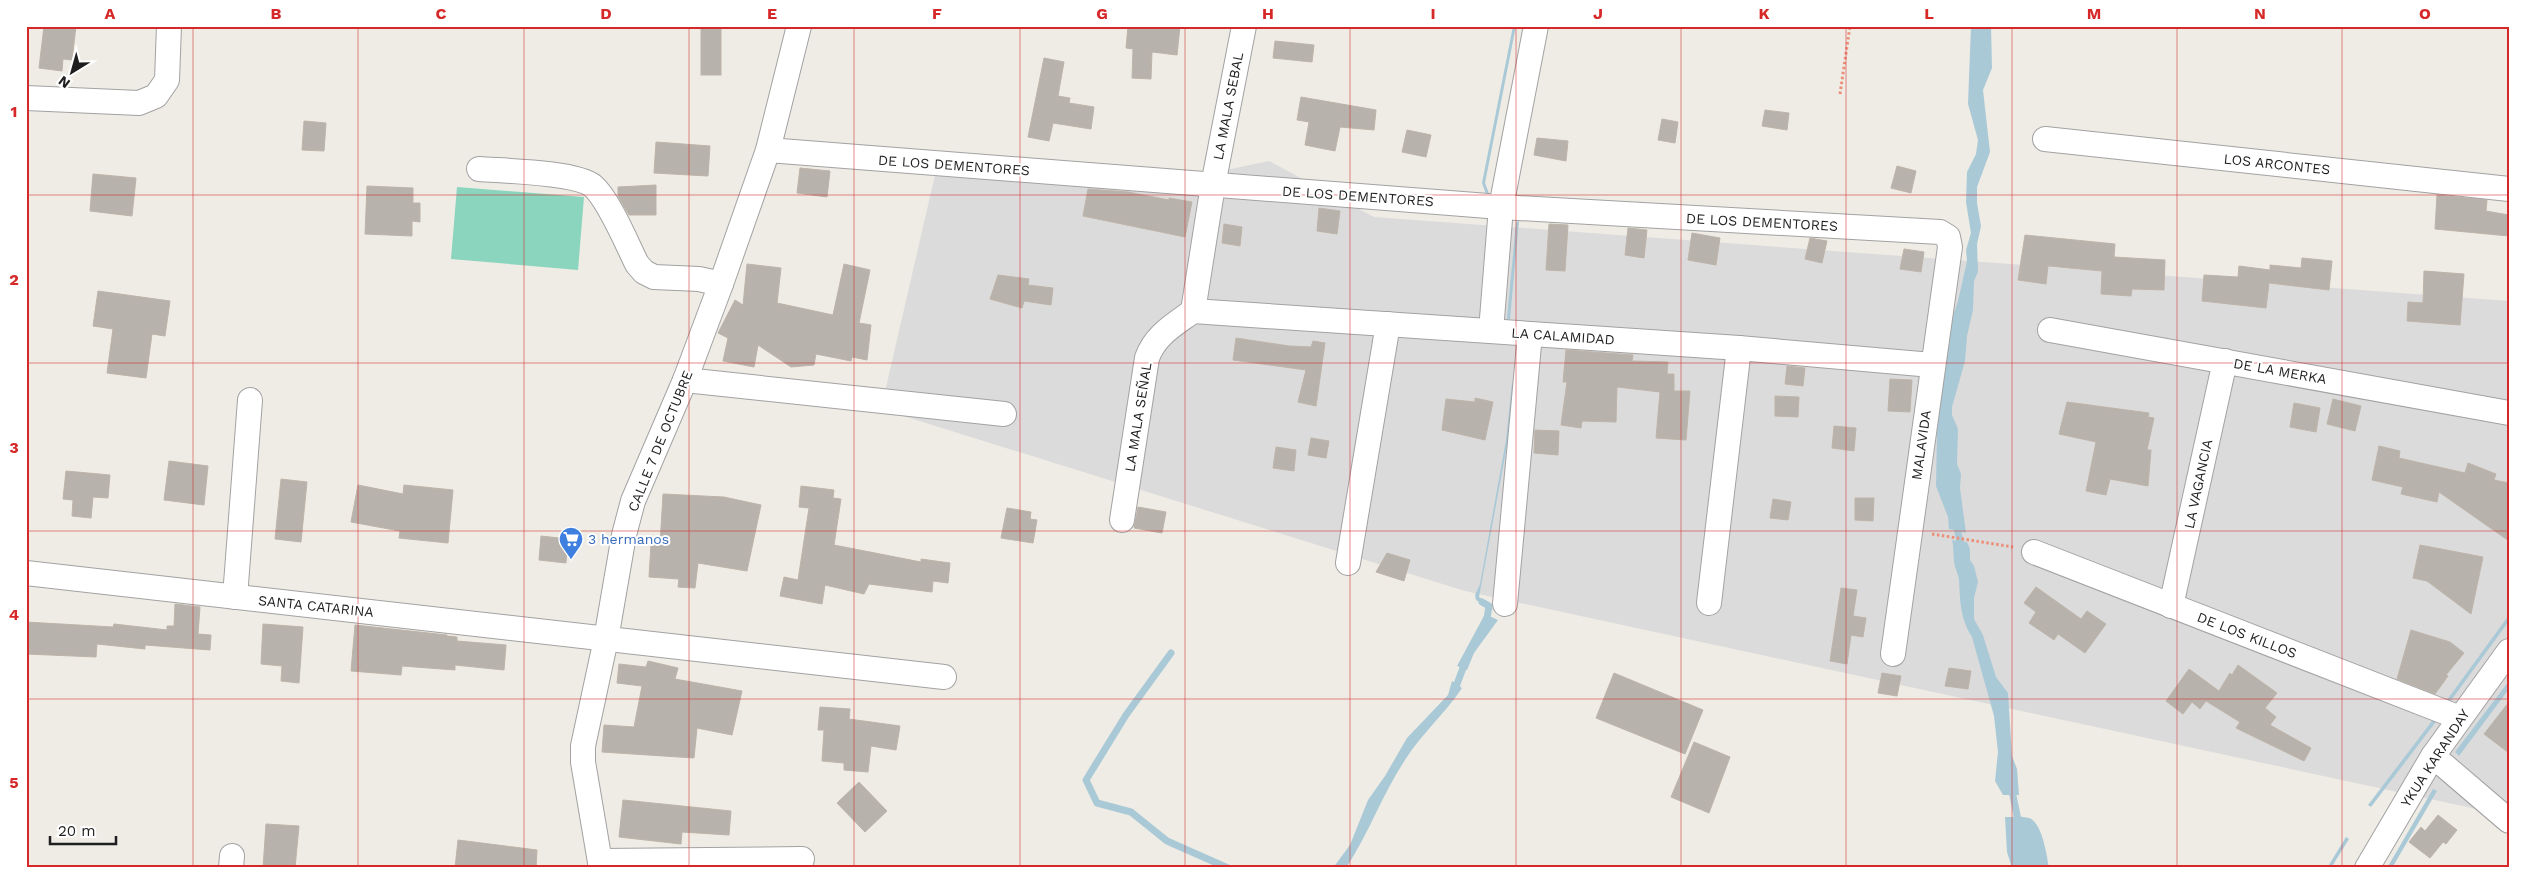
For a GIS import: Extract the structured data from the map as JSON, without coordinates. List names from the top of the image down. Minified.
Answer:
{"streets":{"street":["LA MALA SEBAL","LOS ARCONTES","DE LOS DEMENTORES","LA CALAMIDAD","DE LA MERKA","LA MALA SEÑAL","CALLE 7 DE OCTUBRE","MALAVIDA","LA VAGANCIA","SANTA CATARINA","DE LOS KILLOS","YKUA KARANDAY"]},"crossings":[["LA MALA SEBAL","DE LOS DEMENTORES"],["DE LOS DEMENTORES","CALLE 7 DE OCTUBRE"],["DE LOS DEMENTORES","MALAVIDA"],["LA CALAMIDAD","LA MALA SEÑAL"],["LA CALAMIDAD","MALAVIDA"],["DE LA MERKA","LA VAGANCIA"],["CALLE 7 DE OCTUBRE","SANTA CATARINA"],["LA VAGANCIA","DE LOS KILLOS"],["DE LOS KILLOS","YKUA KARANDAY"]],"places":{"supermarket":["3 hermanos"]},"scale_bar":"20 m","north":"bottom left","grid":{"columns":["A","B","C","D","E","F","G","H","I","J","K","L","M","N","O"],"rows":["1","2","3","4","5"]}}
